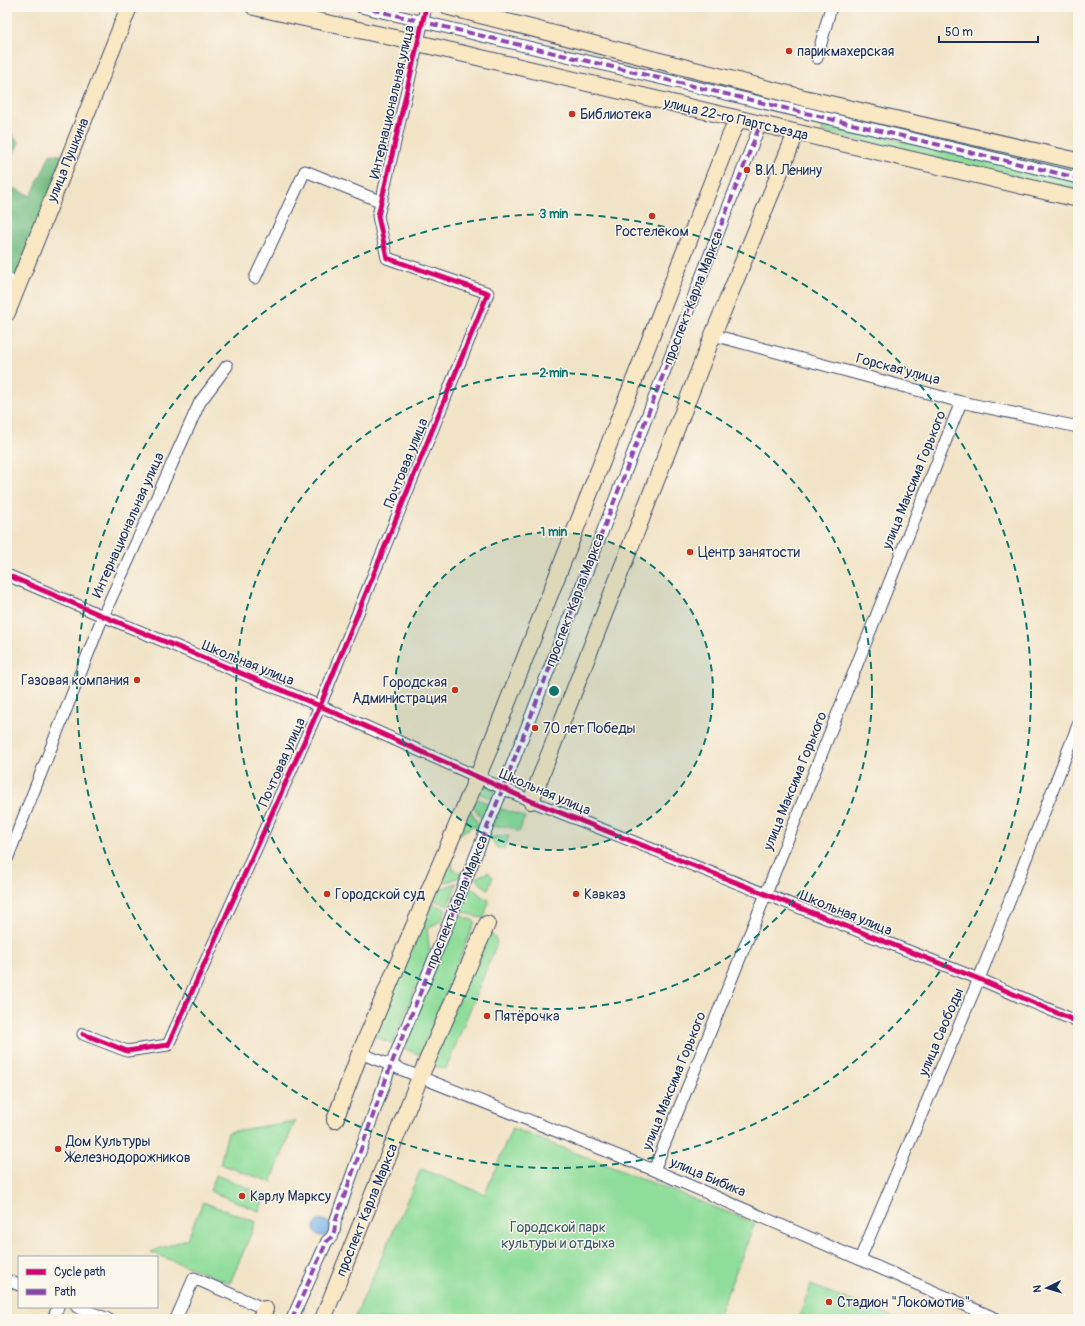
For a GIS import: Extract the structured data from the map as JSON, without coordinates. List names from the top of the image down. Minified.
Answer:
{"streets":{"street":["Интернациональная улица","улица 22-го Партсъезда","улица Пушкина","проспект Карла Маркса","Горская улица","Почтовая улица","улица Максима Горького","Школьная улица","улица Свободы","улица Бибика"]},"crossings":[["Интернациональная улица","улица 22-го Партсъезда"],["Интернациональная улица","Почтовая улица"],["Интернациональная улица","Школьная улица"],["улица 22-го Партсъезда","проспект Карла Маркса"],["проспект Карла Маркса","Школьная улица"],["проспект Карла Маркса","улица Бибика"],["Горская улица","улица Максима Горького"],["Почтовая улица","Школьная улица"],["улица Максима Горького","Школьная улица"],["улица Максима Горького","улица Бибика"],["Школьная улица","улица Свободы"],["улица Свободы","улица Бибика"]],"parks":["Городской парк культуры и отдыха"],"places":["парикмахерская","Библиотека","В.И. Ленину","Ростелеком","Центр занятости","Газовая компания","Городская Администрация","70 лет Победы","Городской суд","Кавказ","Пятёрочка","Дом Культуры Железнодорожников","Карлу Марксу","Стадион \"Локомотив\""],"legend":["Cycle path","Path"],"scale_bar":"50 m","north":"left","rings":["3 min","2 min","1 min"]}
